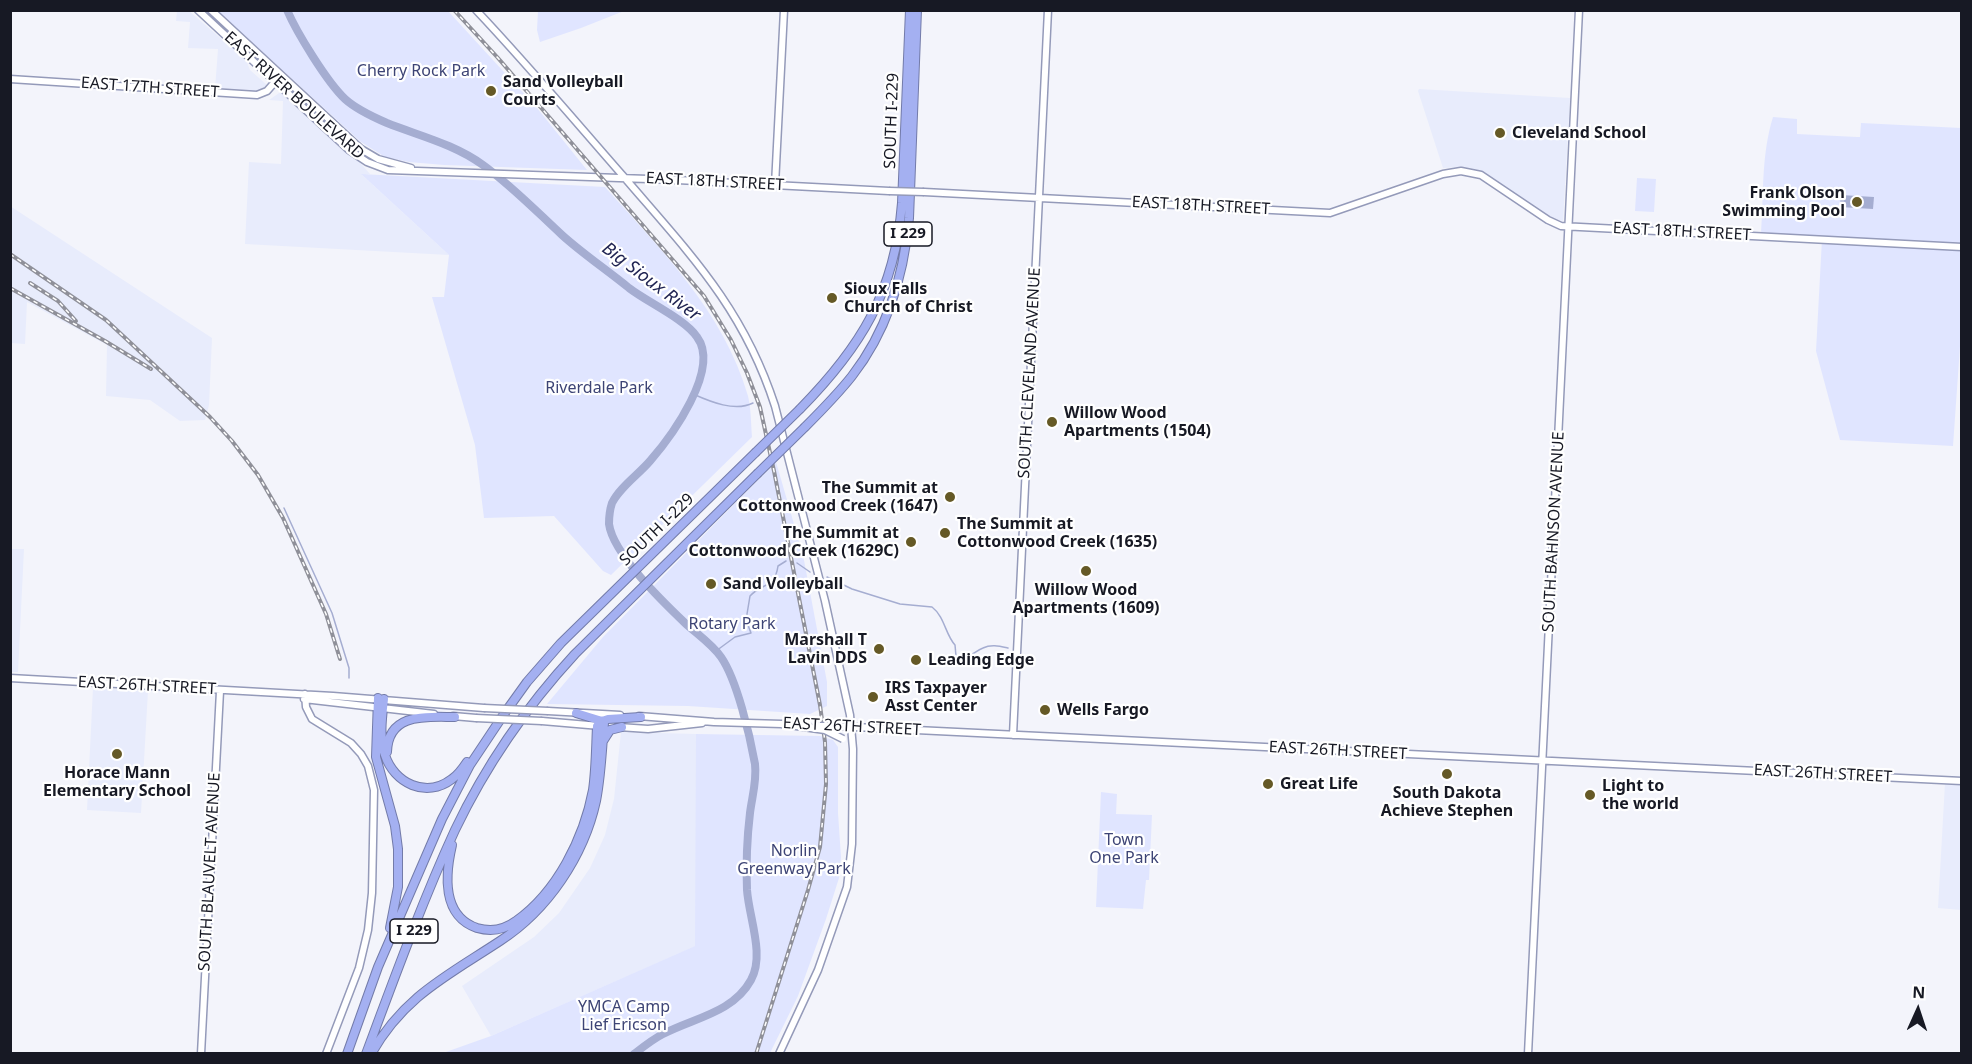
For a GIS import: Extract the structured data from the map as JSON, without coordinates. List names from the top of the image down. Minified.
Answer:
{"streets":{"highway":["SOUTH I-229","I 229"],"street":["EAST 17TH STREET","EAST RIVER BOULEVARD","EAST 18TH STREET","SOUTH CLEVELAND AVENUE","SOUTH BAHNSON AVENUE","EAST 26TH STREET","SOUTH BLAUVELT AVENUE"]},"crossings":[["EAST 17TH STREET","EAST RIVER BOULEVARD"],["EAST RIVER BOULEVARD","EAST 18TH STREET"],["EAST 18TH STREET","SOUTH CLEVELAND AVENUE"],["EAST 18TH STREET","SOUTH BAHNSON AVENUE"],["SOUTH CLEVELAND AVENUE","EAST 26TH STREET"],["SOUTH BAHNSON AVENUE","EAST 26TH STREET"],["EAST 26TH STREET","SOUTH BLAUVELT AVENUE"]],"water":["Big Sioux River"],"parks":["Cherry Rock Park","Riverdale Park","Rotary Park","Town One Park","Norlin Greenway Park","YMCA Camp Lief Ericson"],"places":["Sand Volleyball Courts","Cleveland School","Frank Olson Swimming Pool","Sioux Falls Church of Christ","Willow Wood Apartments (1504)","The Summit at Cottonwood Creek (1647)","The Summit at Cottonwood Creek (1635)","The Summit at Cottonwood Creek (1629C)","Willow Wood Apartments (1609)","Sand Volleyball","Marshall T Lavin DDS","Leading Edge","IRS Taxpayer Asst Center","Wells Fargo","Horace Mann Elementary School","South Dakota Achieve Stephen","Great Life","Light to the world"],"north":"top"}
